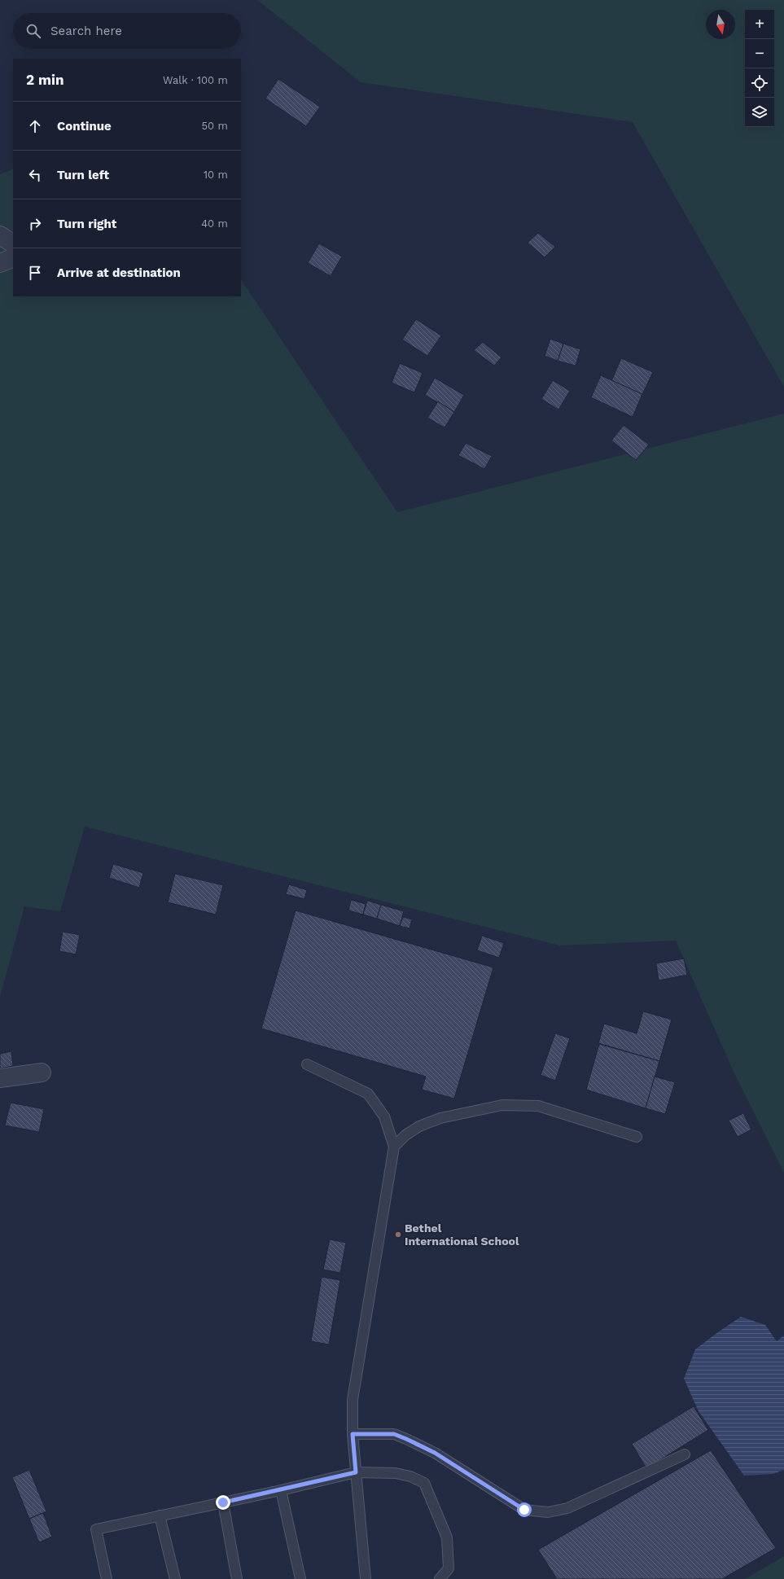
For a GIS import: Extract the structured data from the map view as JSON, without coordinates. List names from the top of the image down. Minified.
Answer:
{"places":["Bethel International School"],"north":"bottom","page":{"map_buttons":["+","−"],"search":"Search here","heading":["2 min","Walk · 100 m"],"list":[["Continue","50 m"],["Turn left","10 m"],["Turn right","40 m"],"Arrive at destination"]}}
